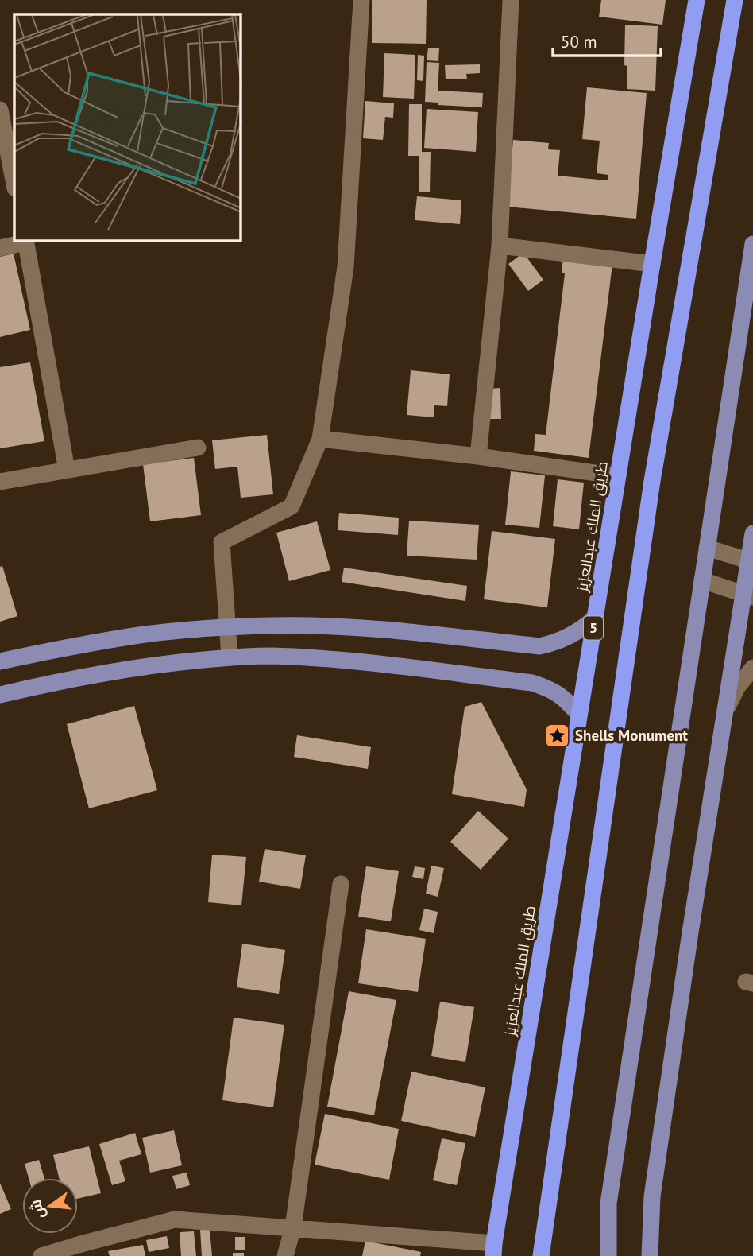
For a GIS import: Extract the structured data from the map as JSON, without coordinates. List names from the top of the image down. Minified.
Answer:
{"streets":{"highway":["طريق الملك عبدالعزيز","5"]},"places":{"place":["Shells Monument"]},"scale_bar":"50 m","north":"left"}
